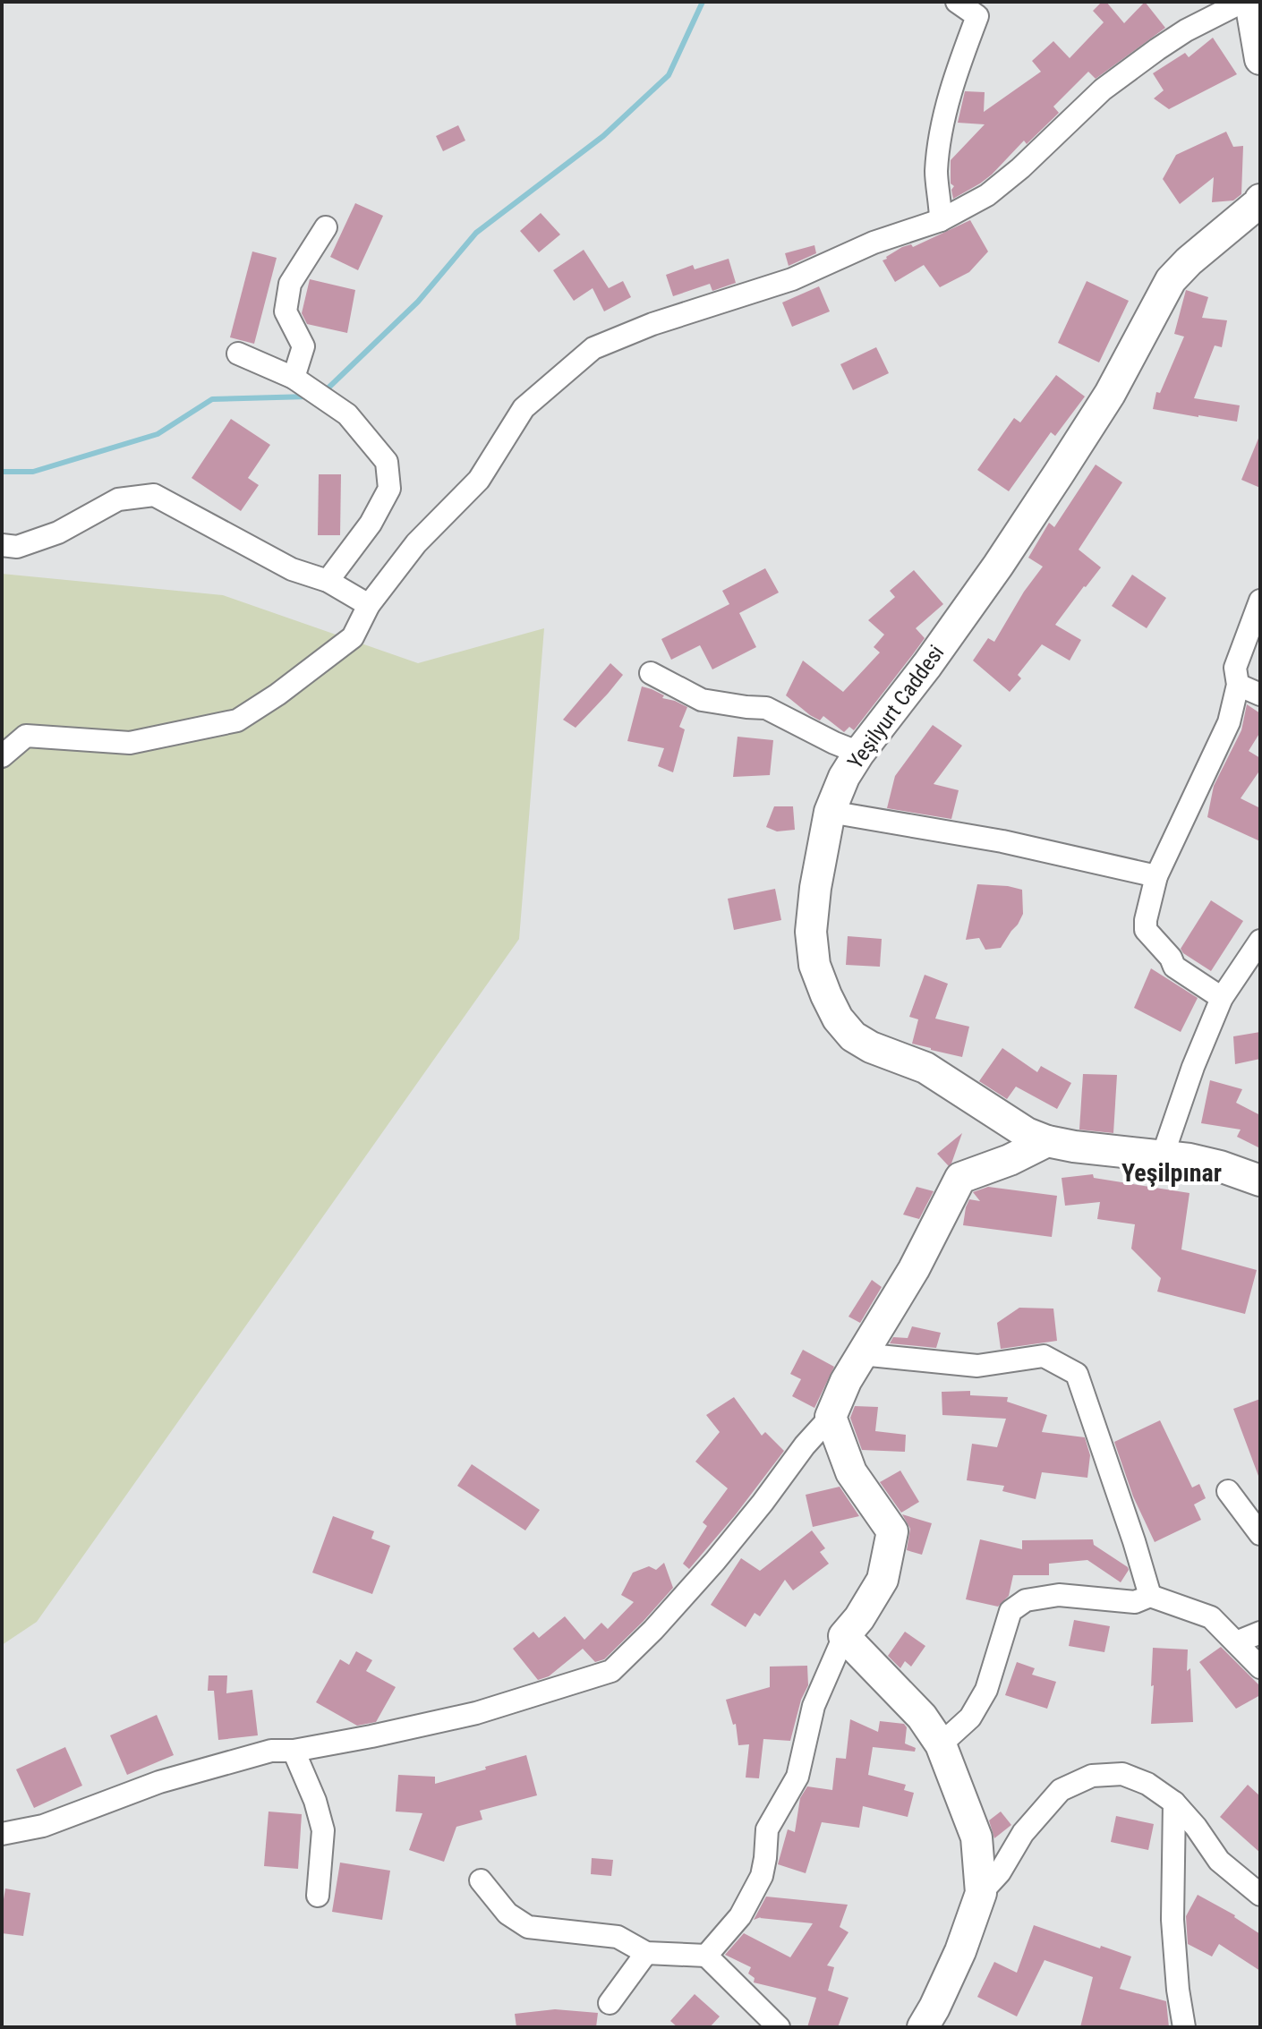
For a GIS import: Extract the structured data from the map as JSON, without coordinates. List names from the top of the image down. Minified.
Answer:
{"streets":{"main road":["Yeşilyurt Caddesi"]},"districts":["Yeşilpınar"]}
